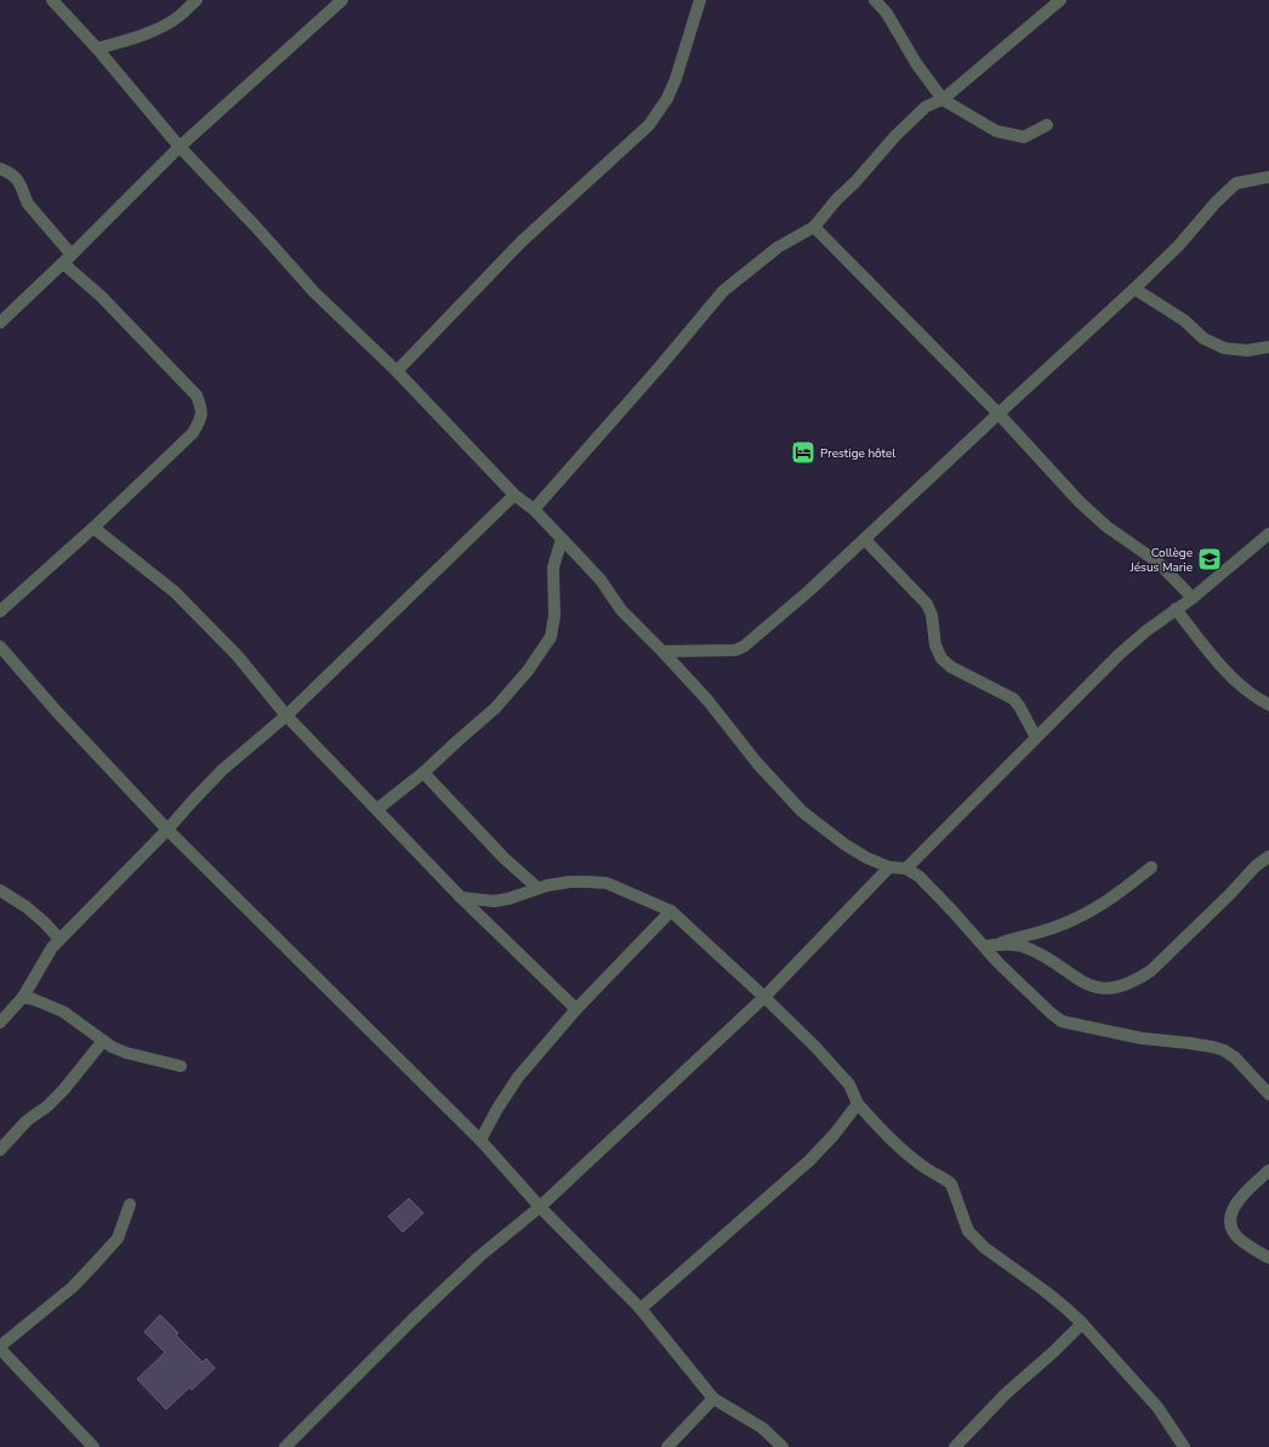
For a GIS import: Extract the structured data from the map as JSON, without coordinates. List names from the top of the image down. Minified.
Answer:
{"places":{"hotel":["Prestige hôtel"],"school or university":["Collège Jésus Marie"]}}
